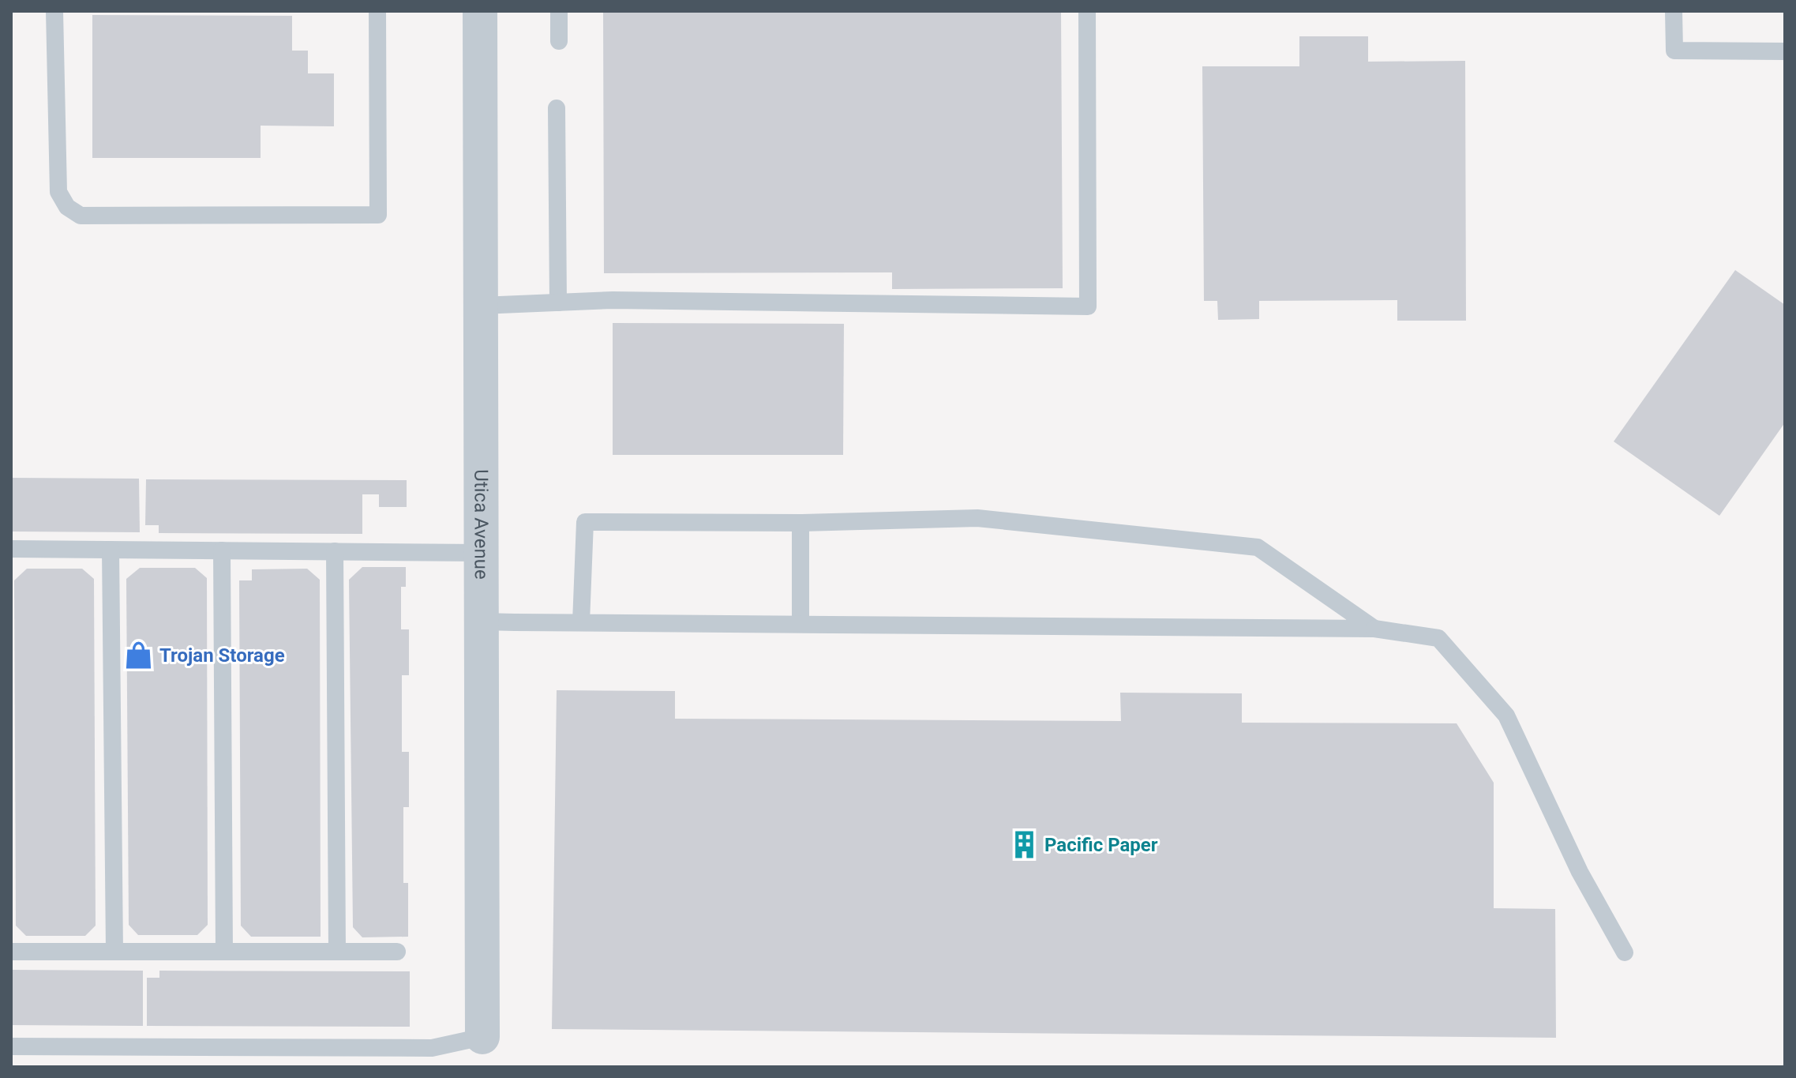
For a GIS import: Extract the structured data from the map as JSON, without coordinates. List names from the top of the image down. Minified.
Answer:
{"streets":{"street":["Utica Avenue"]},"places":{"shop":["Trojan Storage"],"building":["Pacific Paper"]}}
